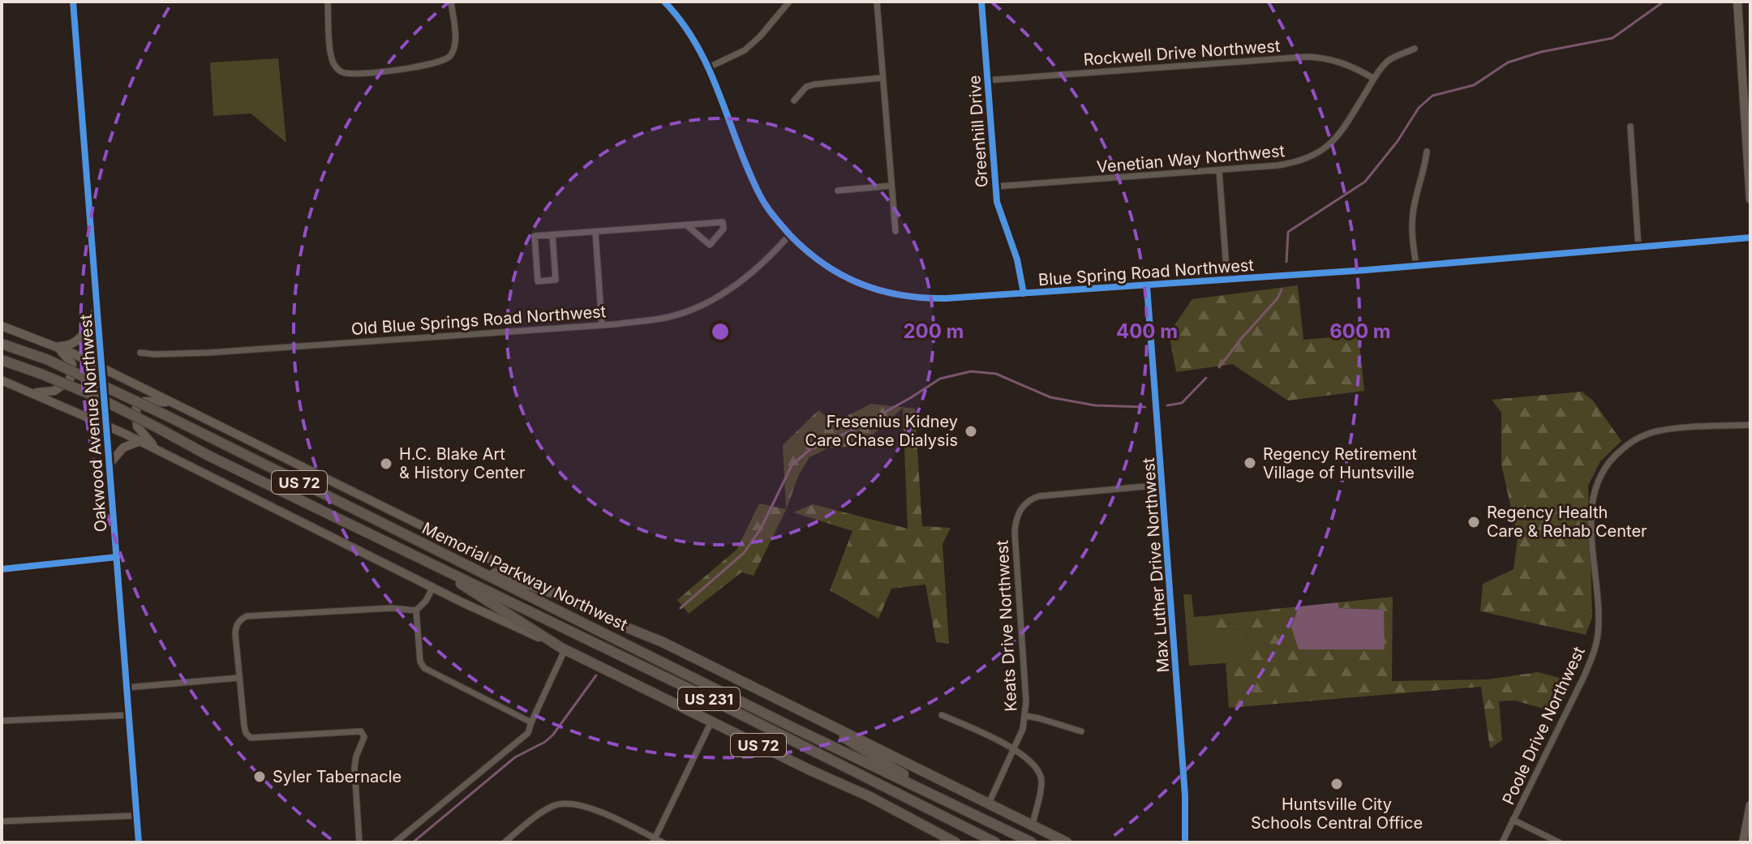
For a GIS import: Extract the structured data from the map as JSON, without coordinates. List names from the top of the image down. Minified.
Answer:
{"streets":{"highway":["US 72","Memorial Parkway Northwest","US 231"],"street":["Rockwell Drive Northwest","Greenhill Drive","Venetian Way Northwest","Blue Spring Road Northwest","Old Blue Springs Road Northwest","Oakwood Avenue Northwest","Max Luther Drive Northwest","Keats Drive Northwest","Poole Drive Northwest"]},"crossings":[["Rockwell Drive Northwest","Greenhill Drive"],["Rockwell Drive Northwest","Venetian Way Northwest"],["Greenhill Drive","Venetian Way Northwest"],["Greenhill Drive","Blue Spring Road Northwest"],["Blue Spring Road Northwest","Old Blue Springs Road Northwest"],["Blue Spring Road Northwest","Max Luther Drive Northwest"],["US 72","Memorial Parkway Northwest"],["US 72","Keats Drive Northwest"],["Max Luther Drive Northwest","Keats Drive Northwest"]],"places":["Fresenius Kidney Care Chase Dialysis","Regency Retirement Village of Huntsville","H.C. Blake Art & History Center","Regency Health Care & Rehab Center","Syler Tabernacle","Huntsville City Schools Central Office"],"rings":["200 m","400 m","600 m"]}
